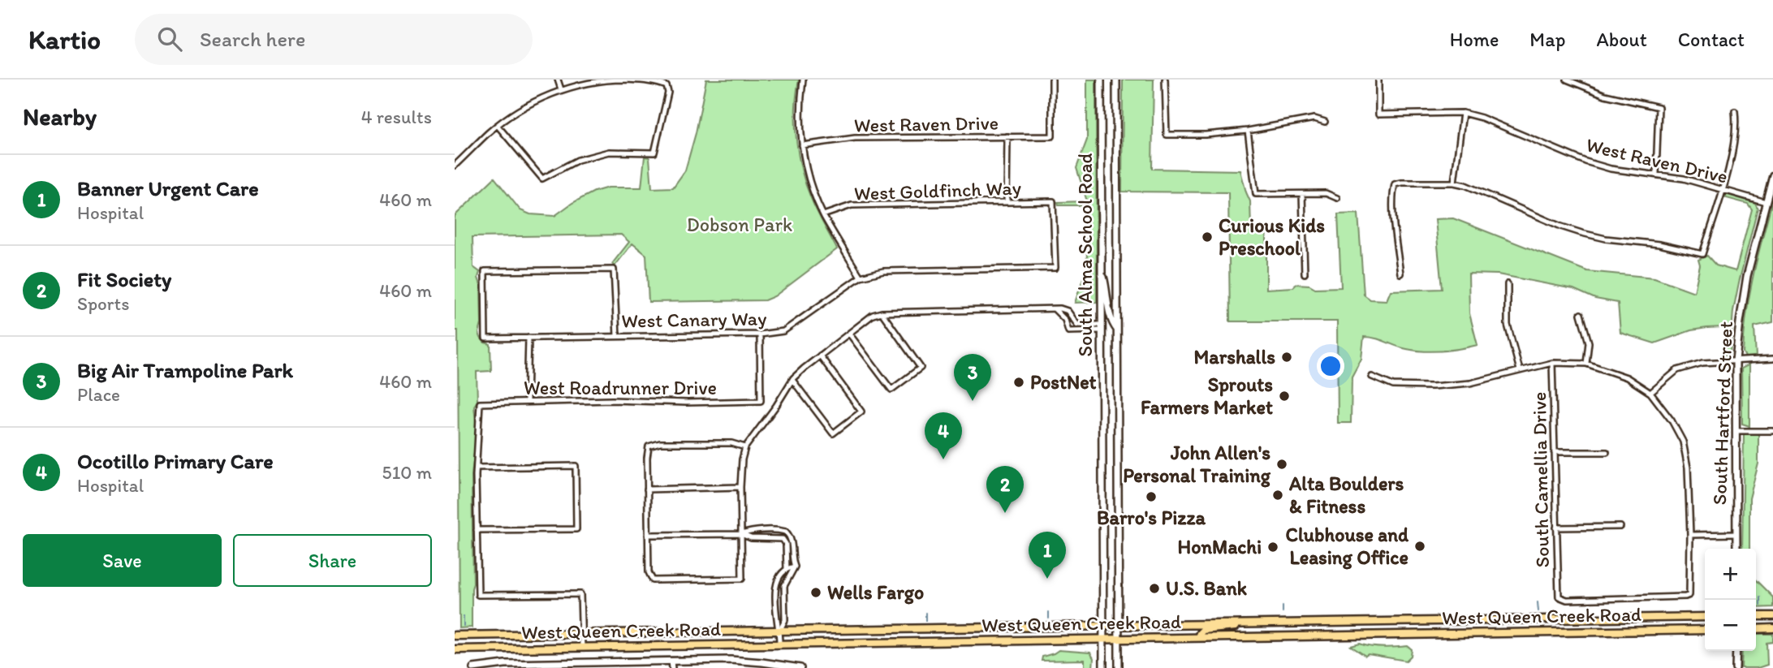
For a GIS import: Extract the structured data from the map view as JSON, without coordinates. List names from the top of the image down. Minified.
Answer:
{"streets":{"main road":["South Alma School Road","South Hartford Street","West Queen Creek Road"],"street":["West Raven Drive","West Goldfinch Way","West Canary Way","West Roadrunner Drive","South Camellia Drive"]},"crossings":[["West Raven Drive","South Hartford Street"],["West Goldfinch Way","West Canary Way"],["South Alma School Road","West Queen Creek Road"],["West Canary Way","West Roadrunner Drive"]],"parks":["Dobson Park"],"places":["Curious Kids Preschool","Marshalls","PostNet","Sprouts Farmers Market","John Allen's Personal Training","Alta Boulders & Fitness","Barro's Pizza","Clubhouse and Leasing Office","HonMachi","U.S. Bank","Wells Fargo"],"page":{"header":"Kartio","search":"Search here","nav":["Home","Map","About","Contact"],"heading":["Nearby","4 results"],"list":[{"mark":"1","name":"Banner Urgent Care","note":"Hospital","value":"460 m"},{"mark":"2","name":"Fit Society","note":"Sports","value":"460 m"},{"mark":"3","name":"Big Air Trampoline Park","note":"Place","value":"460 m"},{"mark":"4","name":"Ocotillo Primary Care","note":"Hospital","value":"510 m"}],"pins":["3","4","2","1"],"buttons":["Save","Share"],"map_buttons":["+","−"]}}
